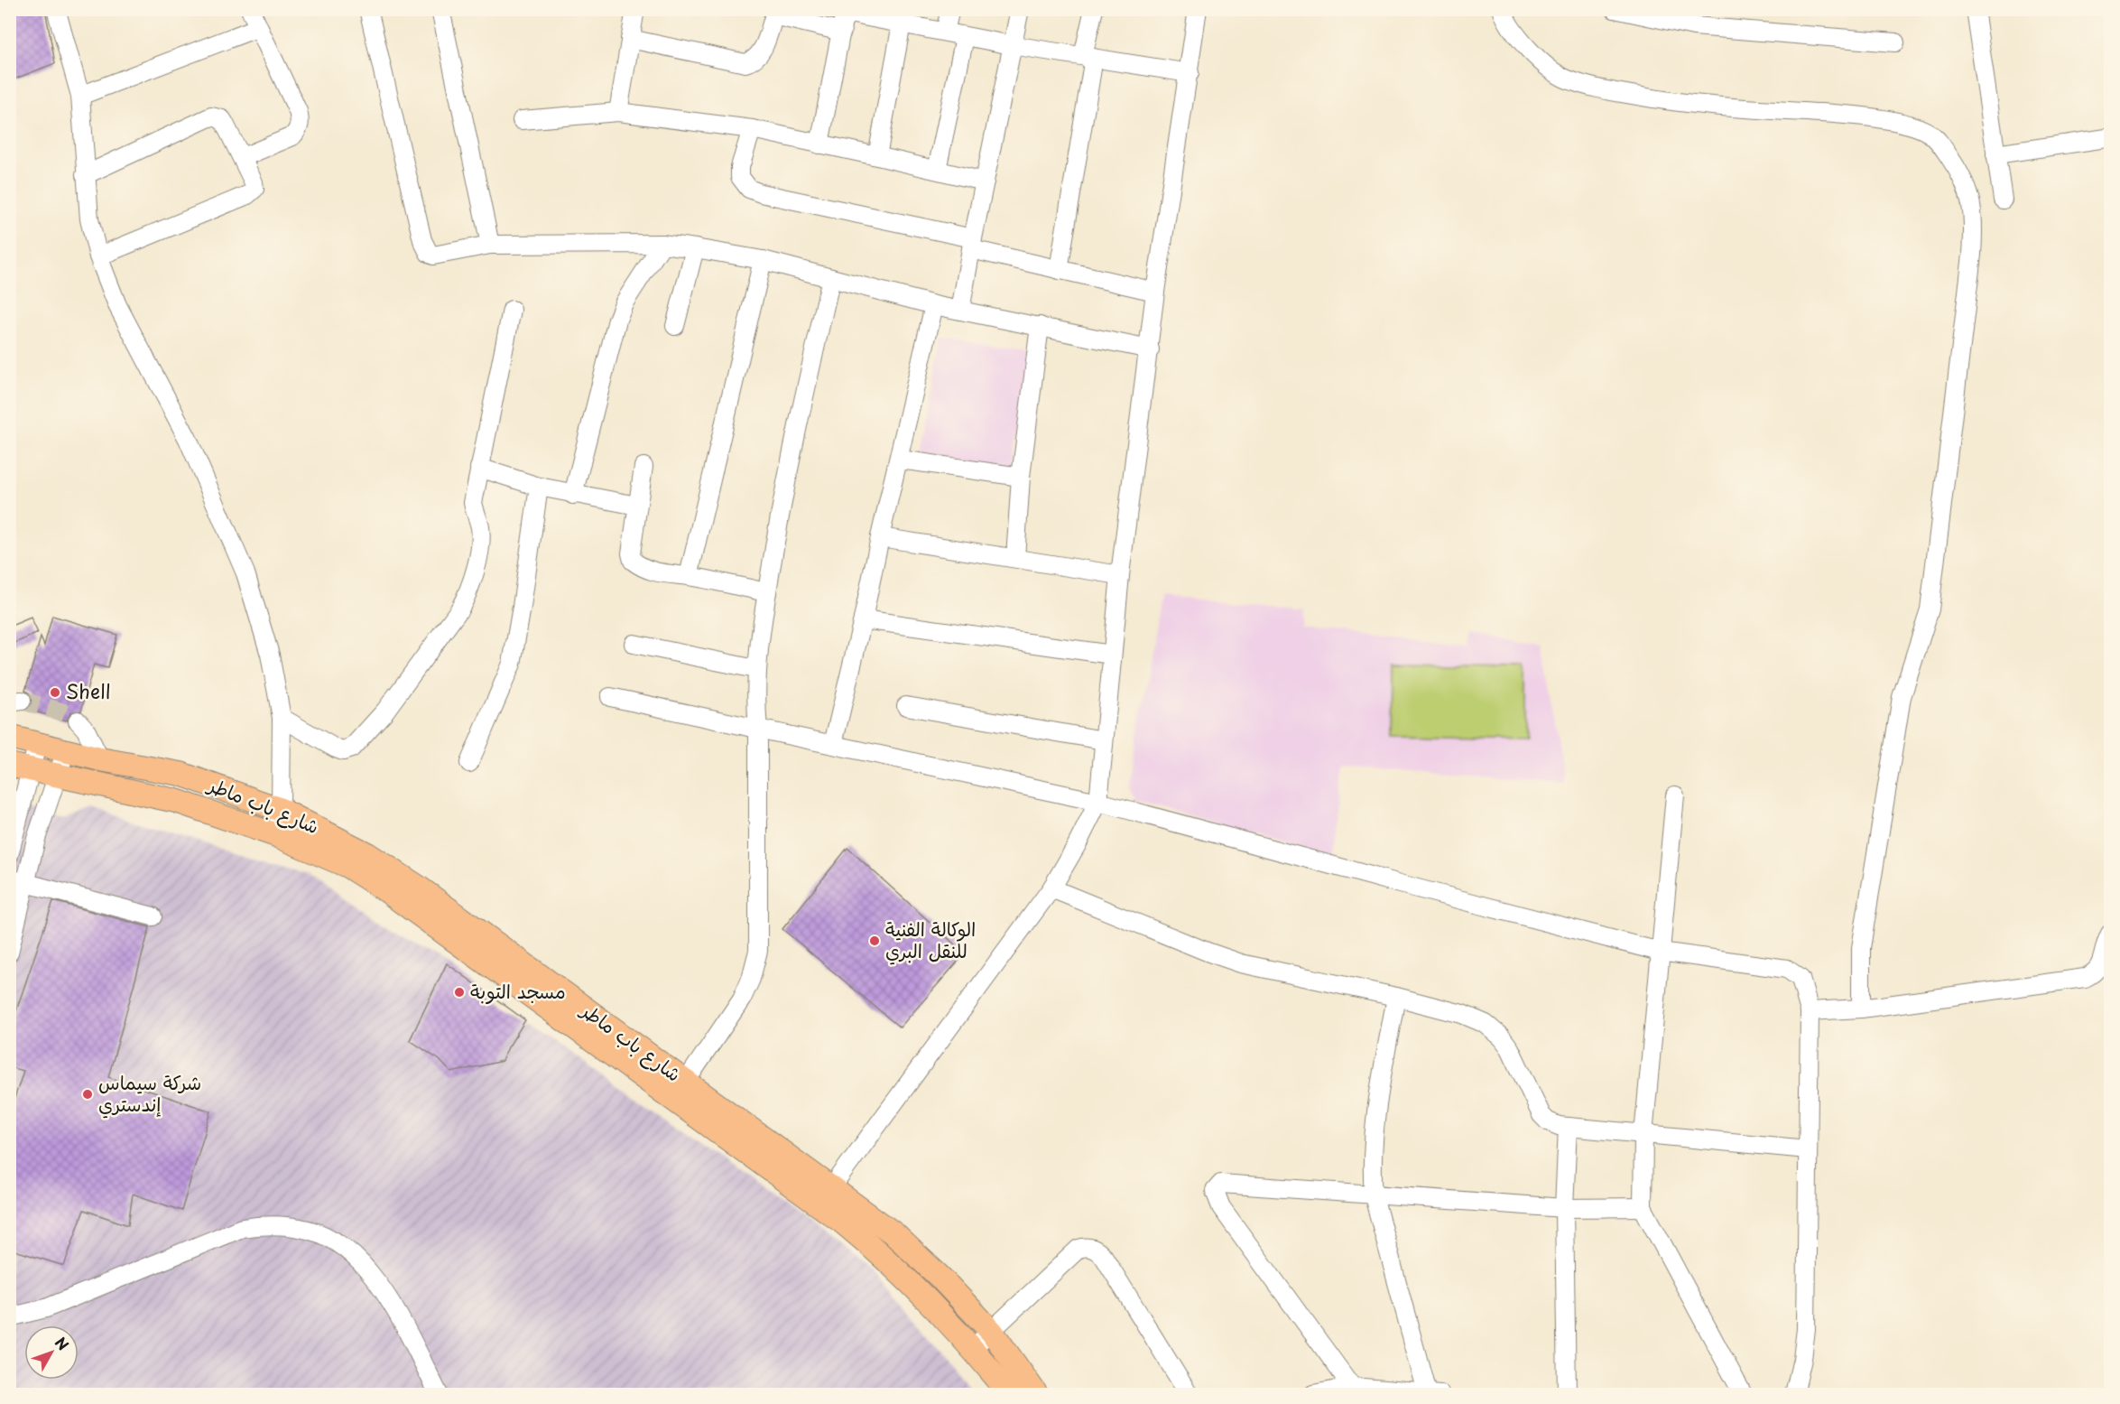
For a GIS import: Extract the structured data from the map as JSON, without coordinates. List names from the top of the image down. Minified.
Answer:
{"streets":{"main road":["شارع باب ماطر"]},"places":["Shell","الوكالة الفنية للنقل البري","مسجد التوبة","شركة سيماس إندستري"],"north":"top right"}
